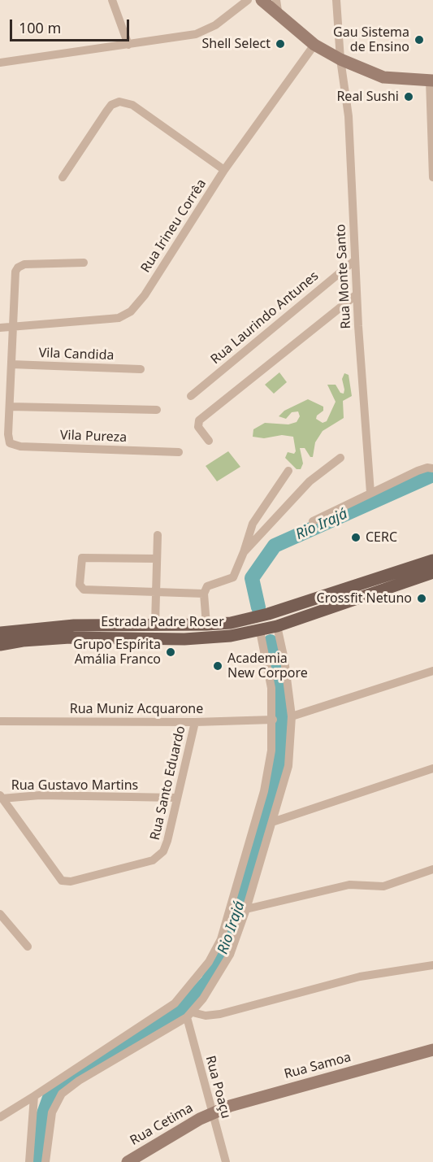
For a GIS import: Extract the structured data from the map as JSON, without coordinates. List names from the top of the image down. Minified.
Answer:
{"streets":{"main road":["Estrada Padre Roser"],"street":["Rua Irineu Corrêa","Rua Monte Santo","Rua Laurindo Antunes","Vila Candida","Vila Pureza","Rua Muniz Acquarone","Rua Santo Eduardo","Rua Gustavo Martins","Rua Samoa","Rua Poaçu","Rua Cetima"]},"crossings":[["Rua Monte Santo","Rua Laurindo Antunes"],["Rua Muniz Acquarone","Rua Santo Eduardo"],["Rua Santo Eduardo","Rua Gustavo Martins"],["Rua Samoa","Rua Poaçu"],["Rua Samoa","Rua Cetima"],["Rua Poaçu","Rua Cetima"]],"water":["Rio Irajá"],"places":["Gau Sistema de Ensino","Shell Select","Real Sushi","CERC","Crossfit Netuno","Grupo Espírita Amália Franco","Academia New Corpore"],"scale_bar":"100 m"}
